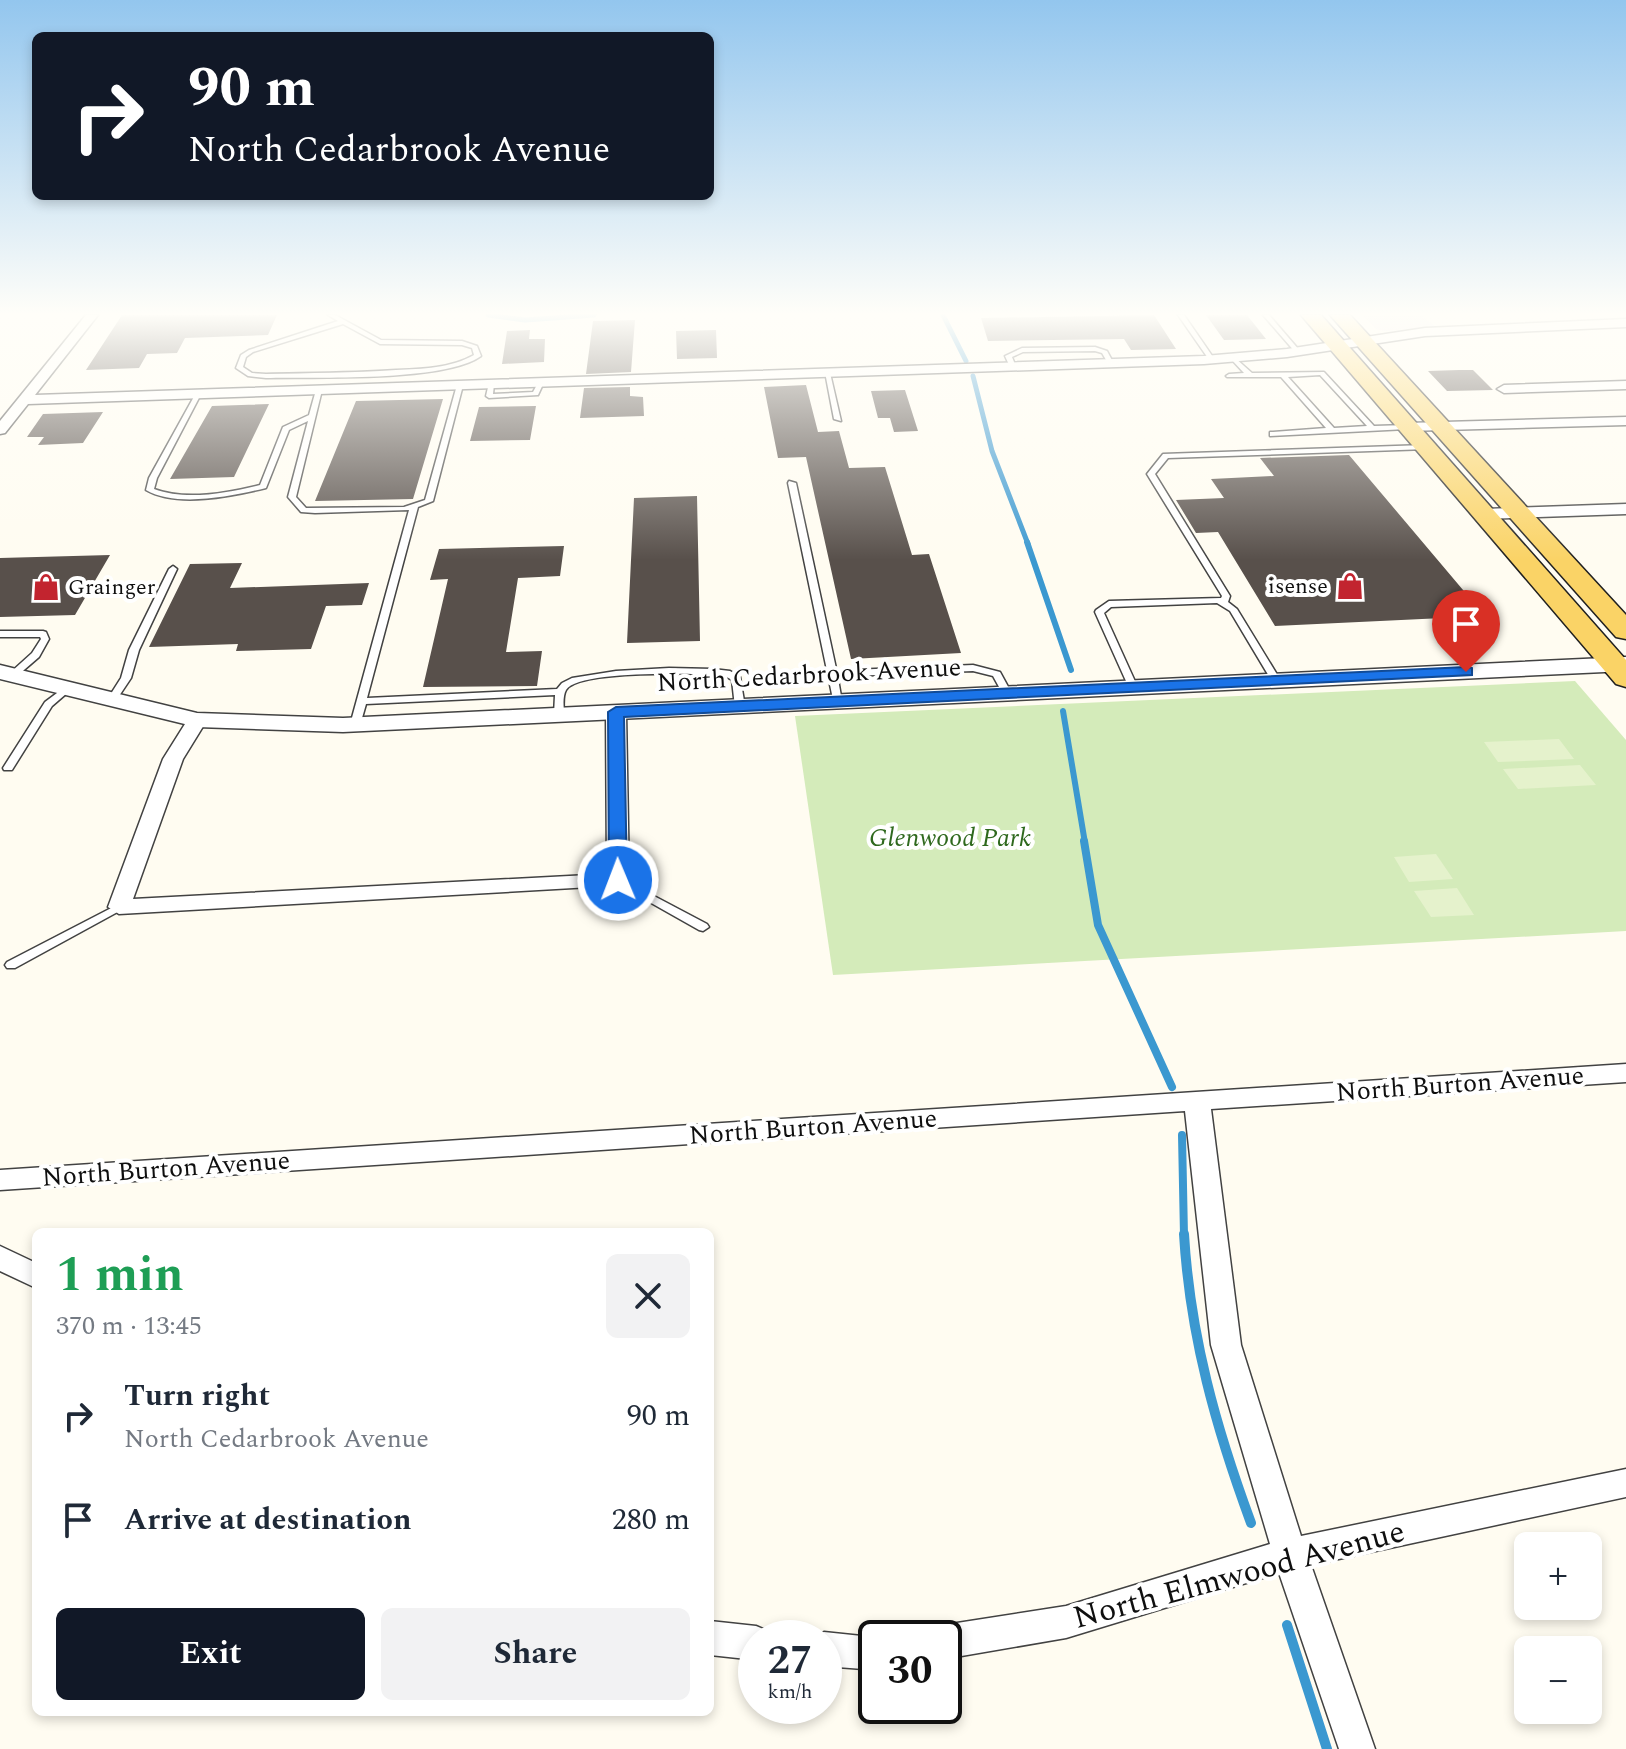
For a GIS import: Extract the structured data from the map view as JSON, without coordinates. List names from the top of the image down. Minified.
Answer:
{"streets":{"street":["North Cedarbrook Avenue","North Burton Avenue","North Elmwood Avenue"]},"parks":["Glenwood Park"],"places":{"shop":["isense","Grainger"]},"page":{"turn":["90 m","North Cedarbrook Avenue"],"heading":["1 min","370 m · 13:45"],"list":[{"name":"Turn right","note":"North Cedarbrook Avenue","value":"90 m"},{"name":"Arrive at destination","value":"280 m"}],"map_buttons":["+","−"],"buttons":["Exit","Share"],"speed":"27 km/h","limit":"30"}}
